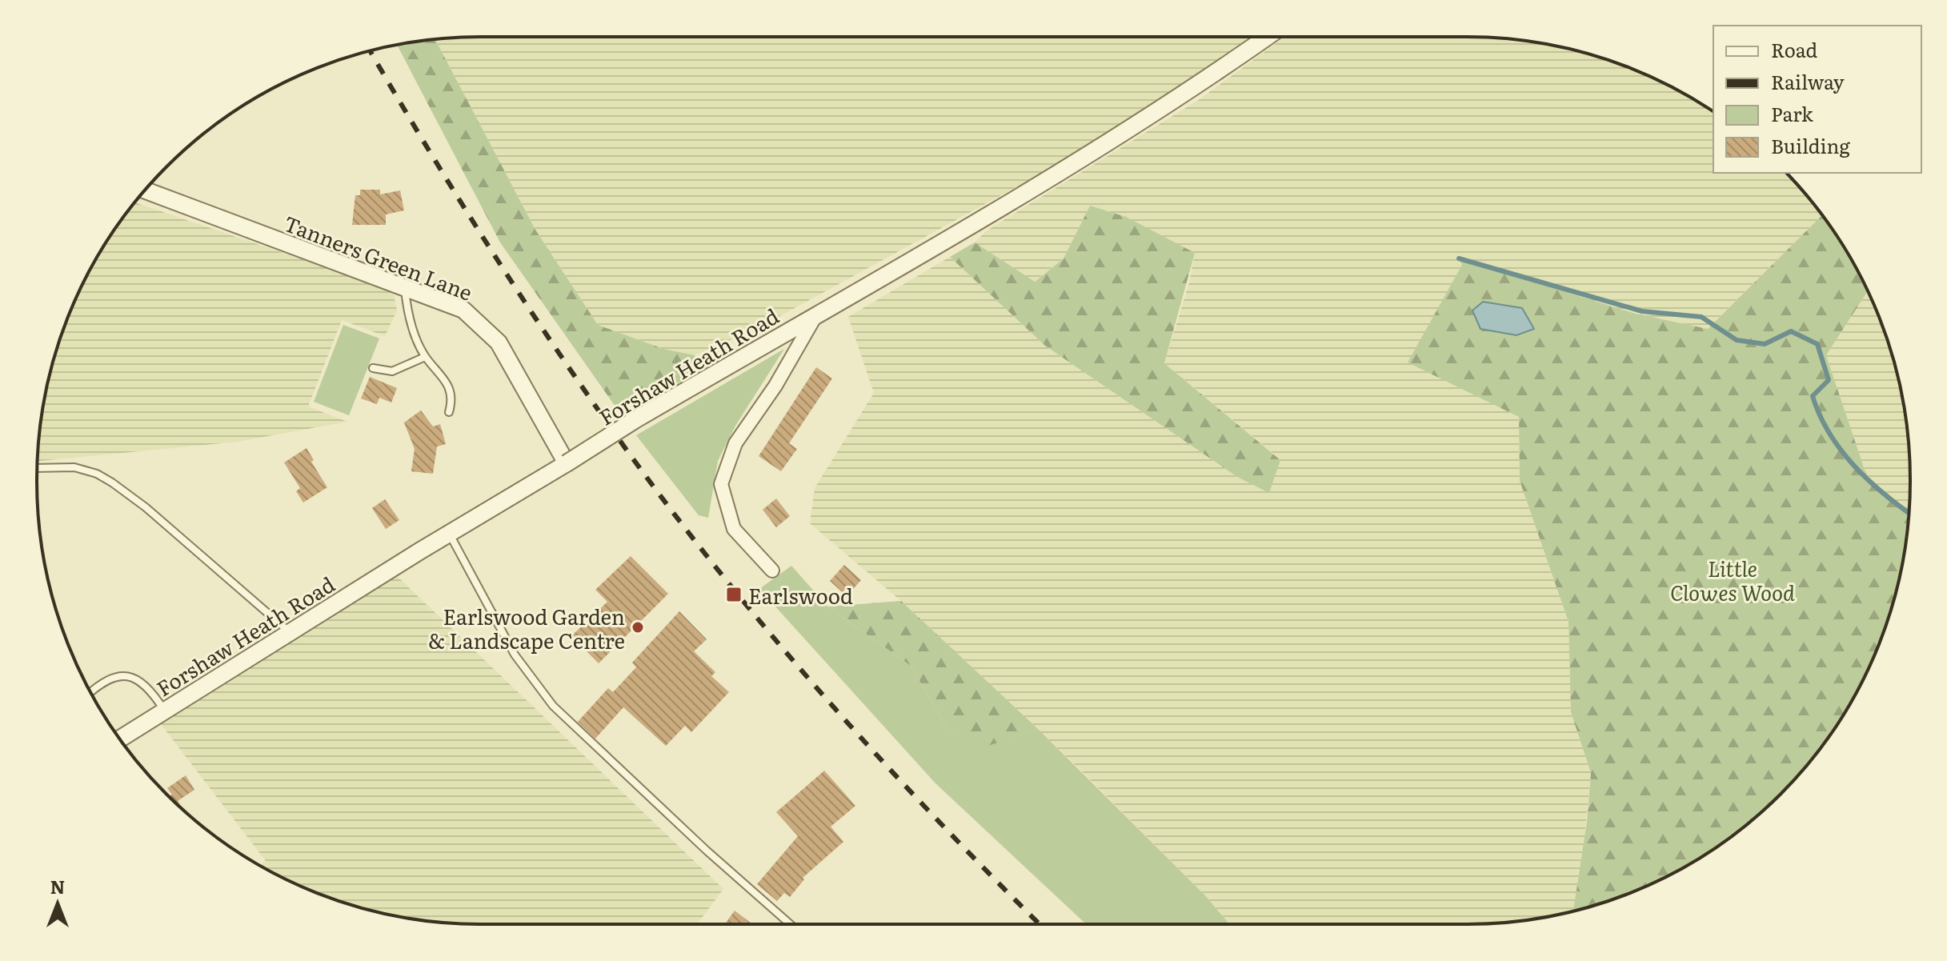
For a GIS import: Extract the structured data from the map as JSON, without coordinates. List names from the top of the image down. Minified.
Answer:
{"streets":{"street":["Tanners Green Lane","Forshaw Heath Road"]},"crossings":[["Tanners Green Lane","Forshaw Heath Road"]],"parks":["Little Clowes Wood"],"places":{"transit":["Earlswood"],"other":["Earlswood Garden & Landscape Centre"]},"legend":["Road","Railway","Park","Building"],"north":"top"}
